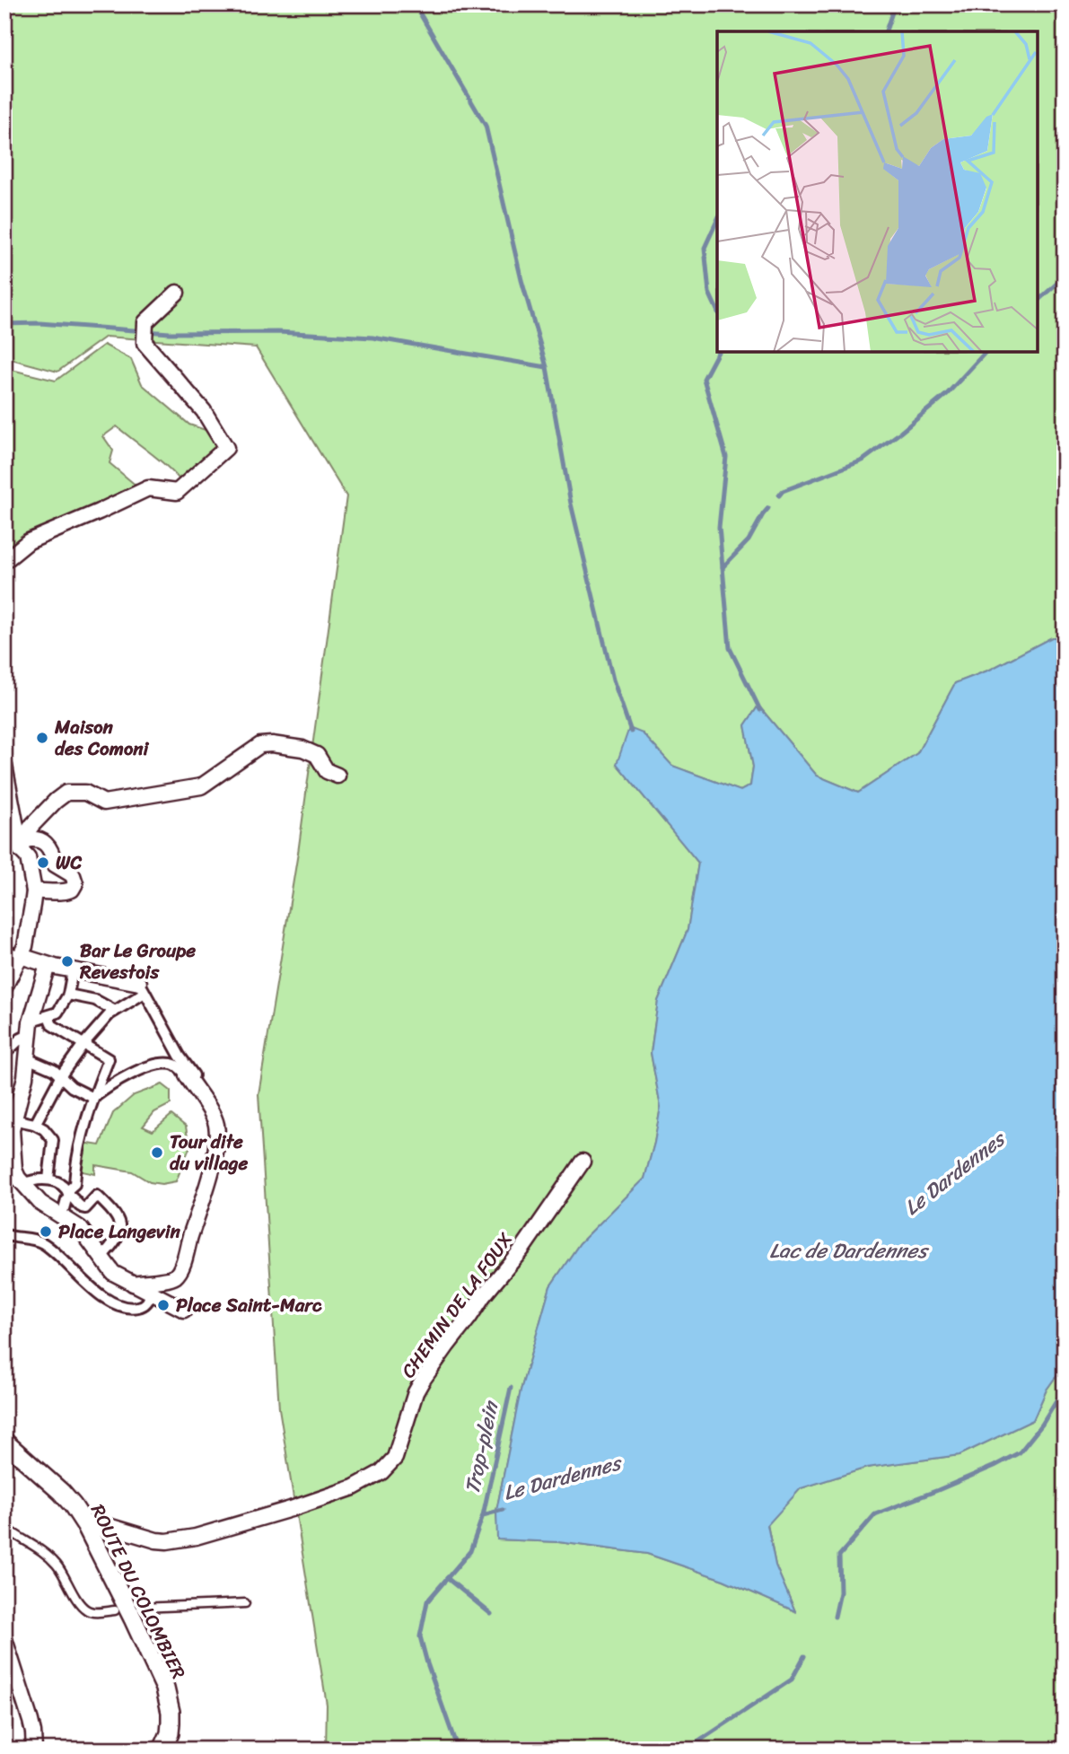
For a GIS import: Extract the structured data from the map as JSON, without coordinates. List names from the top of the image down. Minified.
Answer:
{"streets":{"street":["CHEMIN DE LA FOUX","ROUTE DU COLOMBIER"]},"crossings":[["CHEMIN DE LA FOUX","ROUTE DU COLOMBIER"]],"water":["Le Dardennes","Lac de Dardennes","Trop-plein"],"places":["Maison des Comoni","WC","Bar Le Groupe Revestois","Tour dite du village","Place Langevin","Place Saint-Marc"]}
